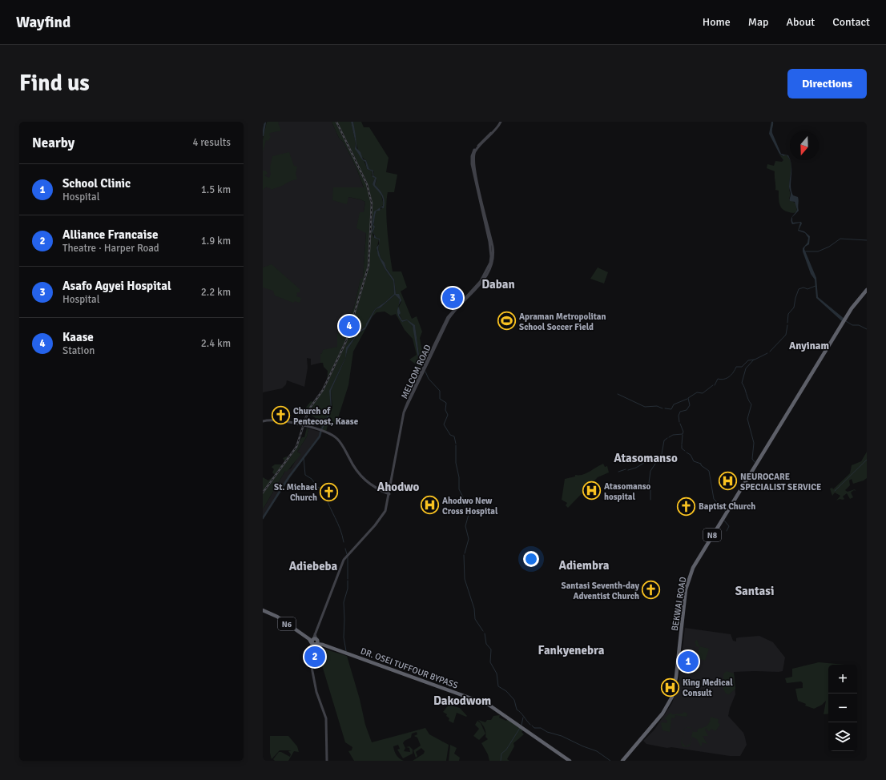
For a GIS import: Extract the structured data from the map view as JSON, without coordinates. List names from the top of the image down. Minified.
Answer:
{"streets":{"highway":["N8","BEKWAI ROAD","N6","DR. OSEI TUFFOUR BYPASS"],"main road":["MELCOM ROAD"]},"crossings":[["MELCOM ROAD","N6"],["MELCOM ROAD","DR. OSEI TUFFOUR BYPASS"],["N6","DR. OSEI TUFFOUR BYPASS"]],"districts":["Daban","Anyinam","Atasomanso","Ahodwo","Adiembra","Adiebeba","Santasi","Fankyenebra","Dakodwom"],"places":{"sports":["Apraman Metropolitan School Soccer Field"],"church":["Church of Pentecost, Kaase","St. Michael Church","Baptist Church","Santasi Seventh-day Adventist Church"],"hospital":["NEUROCARE SPECIALIST SERVICE","Atasomanso hospital","Ahodwo New Cross Hospital","King Medical Consult"]},"north":"bottom","page":{"header":"Wayfind","nav":["Home","Map","About","Contact"],"buttons":"Directions","title":"Find us","heading":["Nearby","4 results"],"list":[{"mark":"1","name":"School Clinic","note":"Hospital","value":"1.5 km"},{"mark":"2","name":"Alliance Francaise","note":"Theatre · Harper Road","value":"1.9 km"},{"mark":"3","name":"Asafo Agyei Hospital","note":"Hospital","value":"2.2 km"},{"mark":"4","name":"Kaase","note":"Station","value":"2.4 km"}],"pins":["3","4","2","1"],"map_buttons":["+","−"]}}
